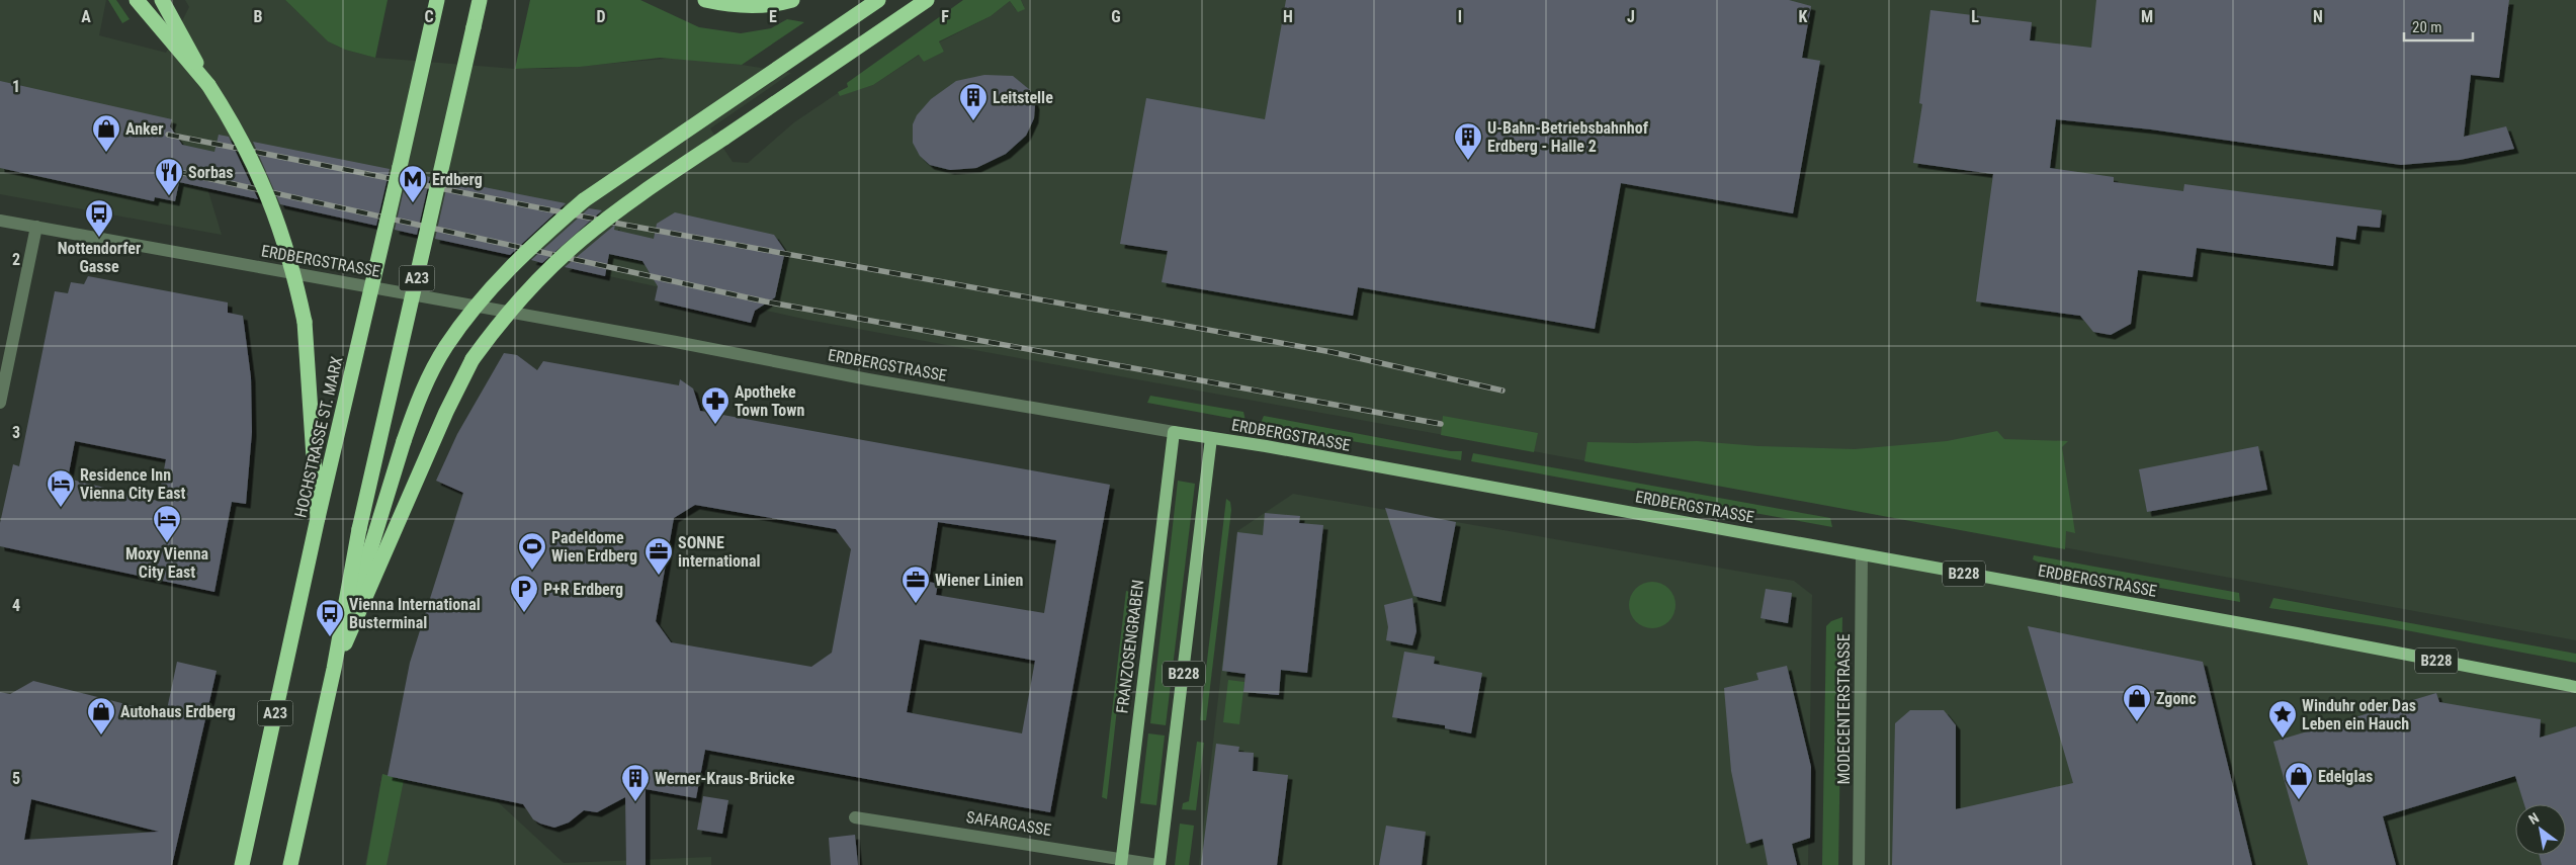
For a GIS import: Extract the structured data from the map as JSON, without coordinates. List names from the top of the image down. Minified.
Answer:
{"streets":{"highway":["A23","HOCHSTRASSE ST. MARX"],"main road":["ERDBERGSTRASSE","B228","FRANZOSENGRABEN"],"street":["MODECENTERSTRASSE","SAFARGASSE"]},"crossings":[["ERDBERGSTRASSE","B228"],["ERDBERGSTRASSE","FRANZOSENGRABEN"],["ERDBERGSTRASSE","MODECENTERSTRASSE"],["B228","SAFARGASSE"],["FRANZOSENGRABEN","SAFARGASSE"]],"places":{"building":["Leitstelle","U-Bahn-Betriebsbahnhof Erdberg - Halle 2","Werner-Kraus-Brücke"],"shop":["Anker","Zgonc","Autohaus Erdberg","Edelglas"],"restaurant":["Sorbas"],"metro station":["Erdberg"],"bus stop":["Nottendorfer Gasse","Vienna International Busterminal"],"pharmacy":["Apotheke Town Town"],"hotel":["Residence Inn Vienna City East","Moxy Vienna City East"],"sports":["Padeldome Wien Erdberg"],"office":["SONNE international","Wiener Linien"],"parking":["P+R Erdberg"],"place":["Winduhr oder Das Leben ein Hauch"]},"scale_bar":"20 m","north":"top left","grid":{"columns":["A","B","C","D","E","F","G","H","I","J","K","L","M","N"],"rows":["1","2","3","4","5"]}}
